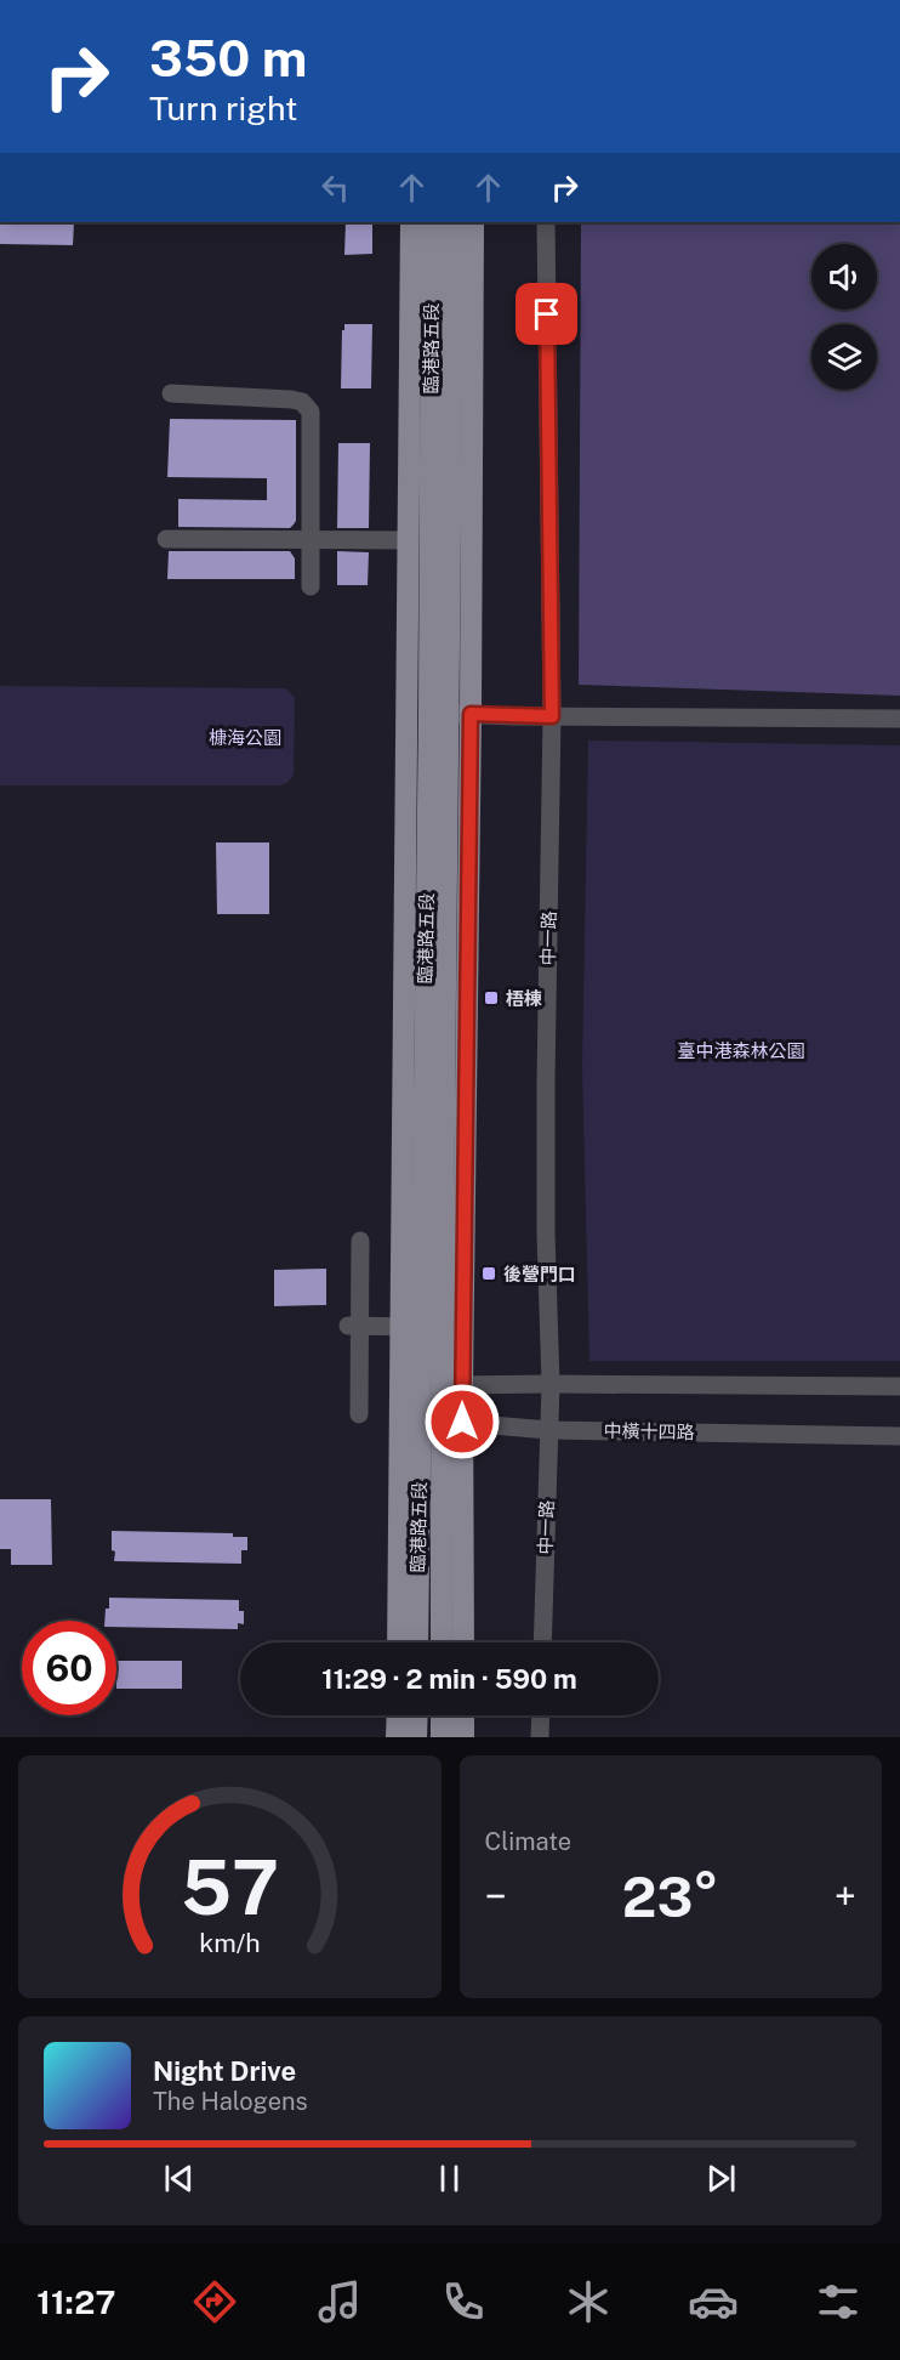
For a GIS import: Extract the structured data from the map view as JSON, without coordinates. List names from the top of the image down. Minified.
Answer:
{"streets":{"main road":["臨港路五段"],"street":["中一路","中橫十四路"]},"crossings":[["臨港路五段","中橫十四路"],["中一路","中橫十四路"]],"parks":["槺海公園","臺中港森林公園"],"places":{"transit":["梧棟","後營門口"]},"page":{"turn":["350 m","Turn right"],"limit":"60","trip":"11:29 · 2 min · 590 m","tile":"Climate","heat":["−","23°","+"],"song":["Night Drive","The Halogens"],"tabs":"11:27","gauge":["57","km/h"]}}
